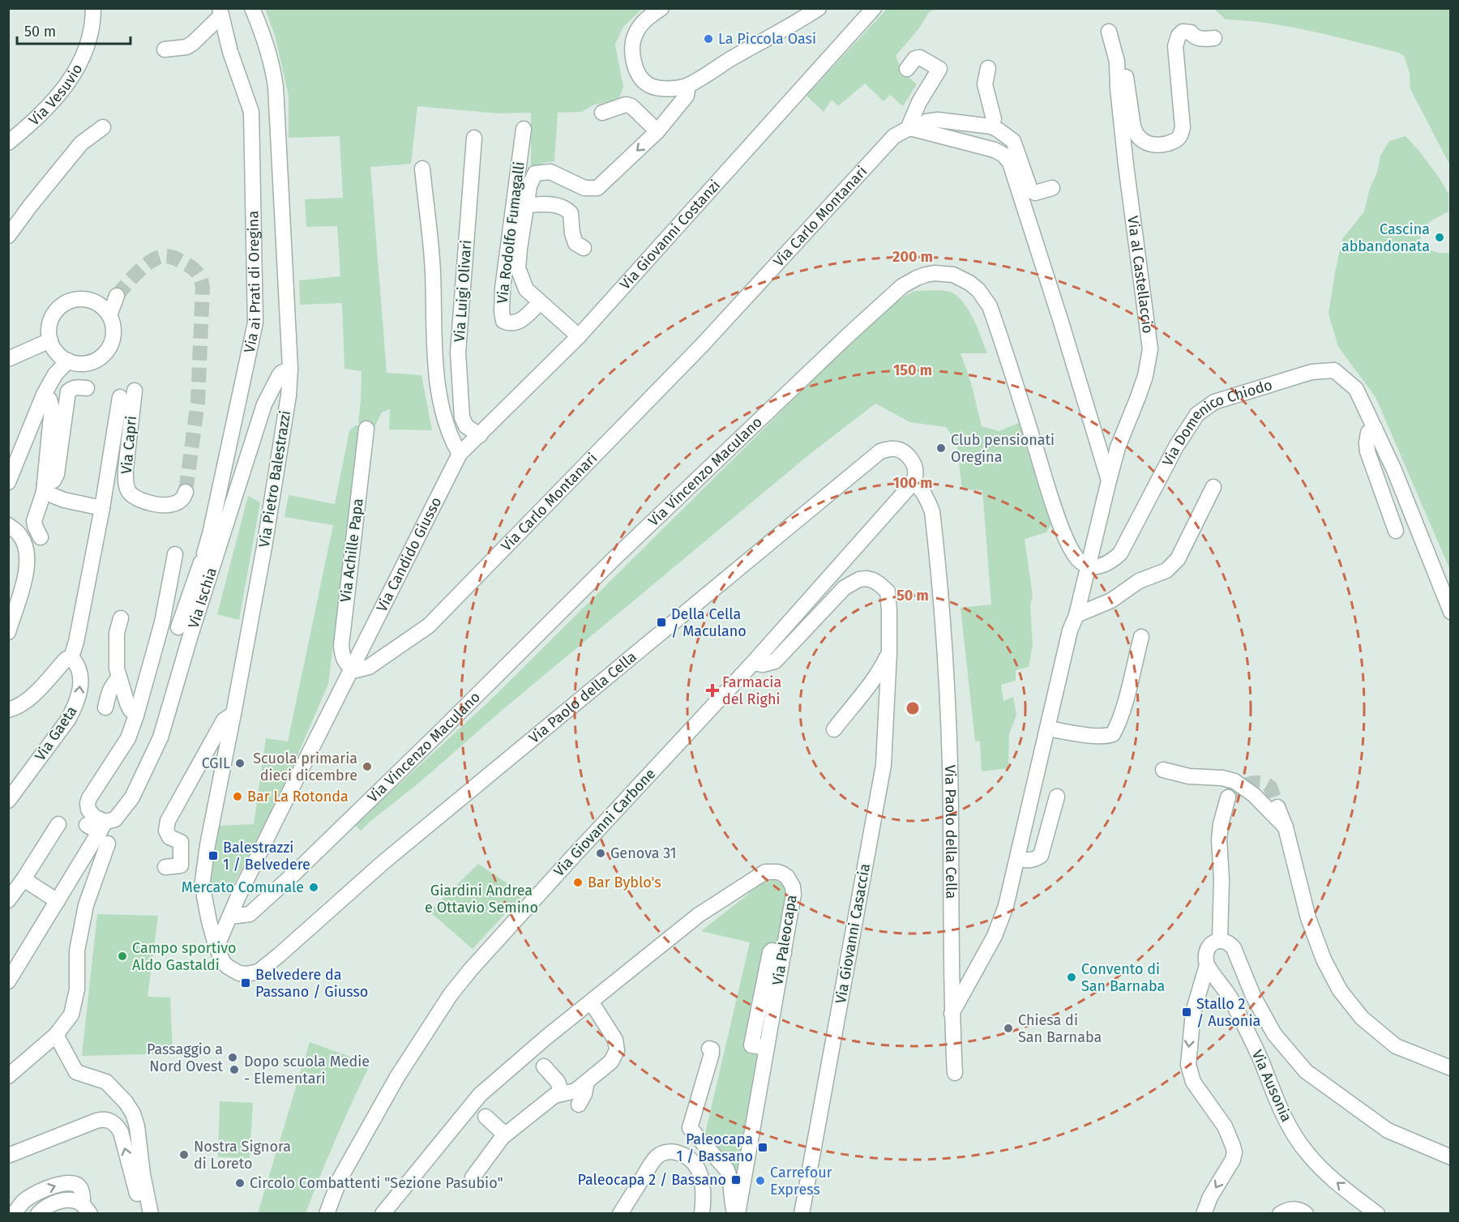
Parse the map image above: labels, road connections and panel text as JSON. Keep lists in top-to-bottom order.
{
  "streets": {
    "street": [
      "Via Vesuvio",
      "Via Carlo Montanari",
      "Via Rodolfo Fumagalli",
      "Via Giovanni Costanzi",
      "Via al Castellaccio",
      "Via ai Prati di Oregina",
      "Via Luigi Olivari",
      "Via Domenico Chiodo",
      "Via Capri",
      "Via Vincenzo Maculano",
      "Via Pietro Balestrazzi",
      "Via Achille Papa",
      "Via Candido Giusso",
      "Via Ischia",
      "Via Paolo della Cella",
      "Via Gaeta",
      "Via Giovanni Carbone",
      "Via Giovanni Casaccia",
      "Via Paleocapa",
      "Via Ausonia"
    ]
  },
  "crossings": [
    ["Via Carlo Montanari", "Via Achille Papa"],
    ["Via Carlo Montanari", "Via Candido Giusso"],
    ["Via Rodolfo Fumagalli", "Via Giovanni Costanzi"],
    ["Via Giovanni Costanzi", "Via Luigi Olivari"],
    ["Via Giovanni Costanzi", "Via Candido Giusso"],
    ["Via Domenico Chiodo", "Via Vincenzo Maculano"],
    ["Via Capri", "Via Gaeta"],
    ["Via Vincenzo Maculano", "Via Candido Giusso"],
    ["Via Pietro Balestrazzi", "Via Candido Giusso"],
    ["Via Pietro Balestrazzi", "Via Ischia"],
    ["Via Pietro Balestrazzi", "Via Paolo della Cella"],
    ["Via Achille Papa", "Via Candido Giusso"],
    ["Via Paolo della Cella", "Via Giovanni Carbone"],
    ["Via Giovanni Carbone", "Via Giovanni Casaccia"]
  ],
  "parks": ["Giardini Andrea e Ottavio Semino"],
  "places": {
    "other": [
      "La Piccola Oasi",
      "Cascina abbandonata",
      "Club pensionati Oregina",
      "CGIL",
      "Scuola primaria dieci dicembre",
      "Bar La Rotonda",
      "Genova 31",
      "Bar Byblo's",
      "Mercato Comunale",
      "Campo sportivo Aldo Gastaldi",
      "Convento di San Barnaba",
      "Chiesa di San Barnaba",
      "Passaggio a Nord Ovest",
      "Dopo scuola Medie - Elementari",
      "Nostra Signora di Loreto",
      "Carrefour Express",
      "Circolo Combattenti \"Sezione Pasubio\""
    ],
    "transit": [
      "Della Cella / Maculano",
      "Balestrazzi 1 / Belvedere",
      "Belvedere da Passano / Giusso",
      "Stallo 2 / Ausonia",
      "Paleocapa 1 / Bassano",
      "Paleocapa 2 / Bassano"
    ],
    "health": ["Farmacia del Righi"]
  },
  "scale_bar": "50 m",
  "rings": [
    "200 m",
    "150 m",
    "100 m",
    "50 m"
  ]
}
